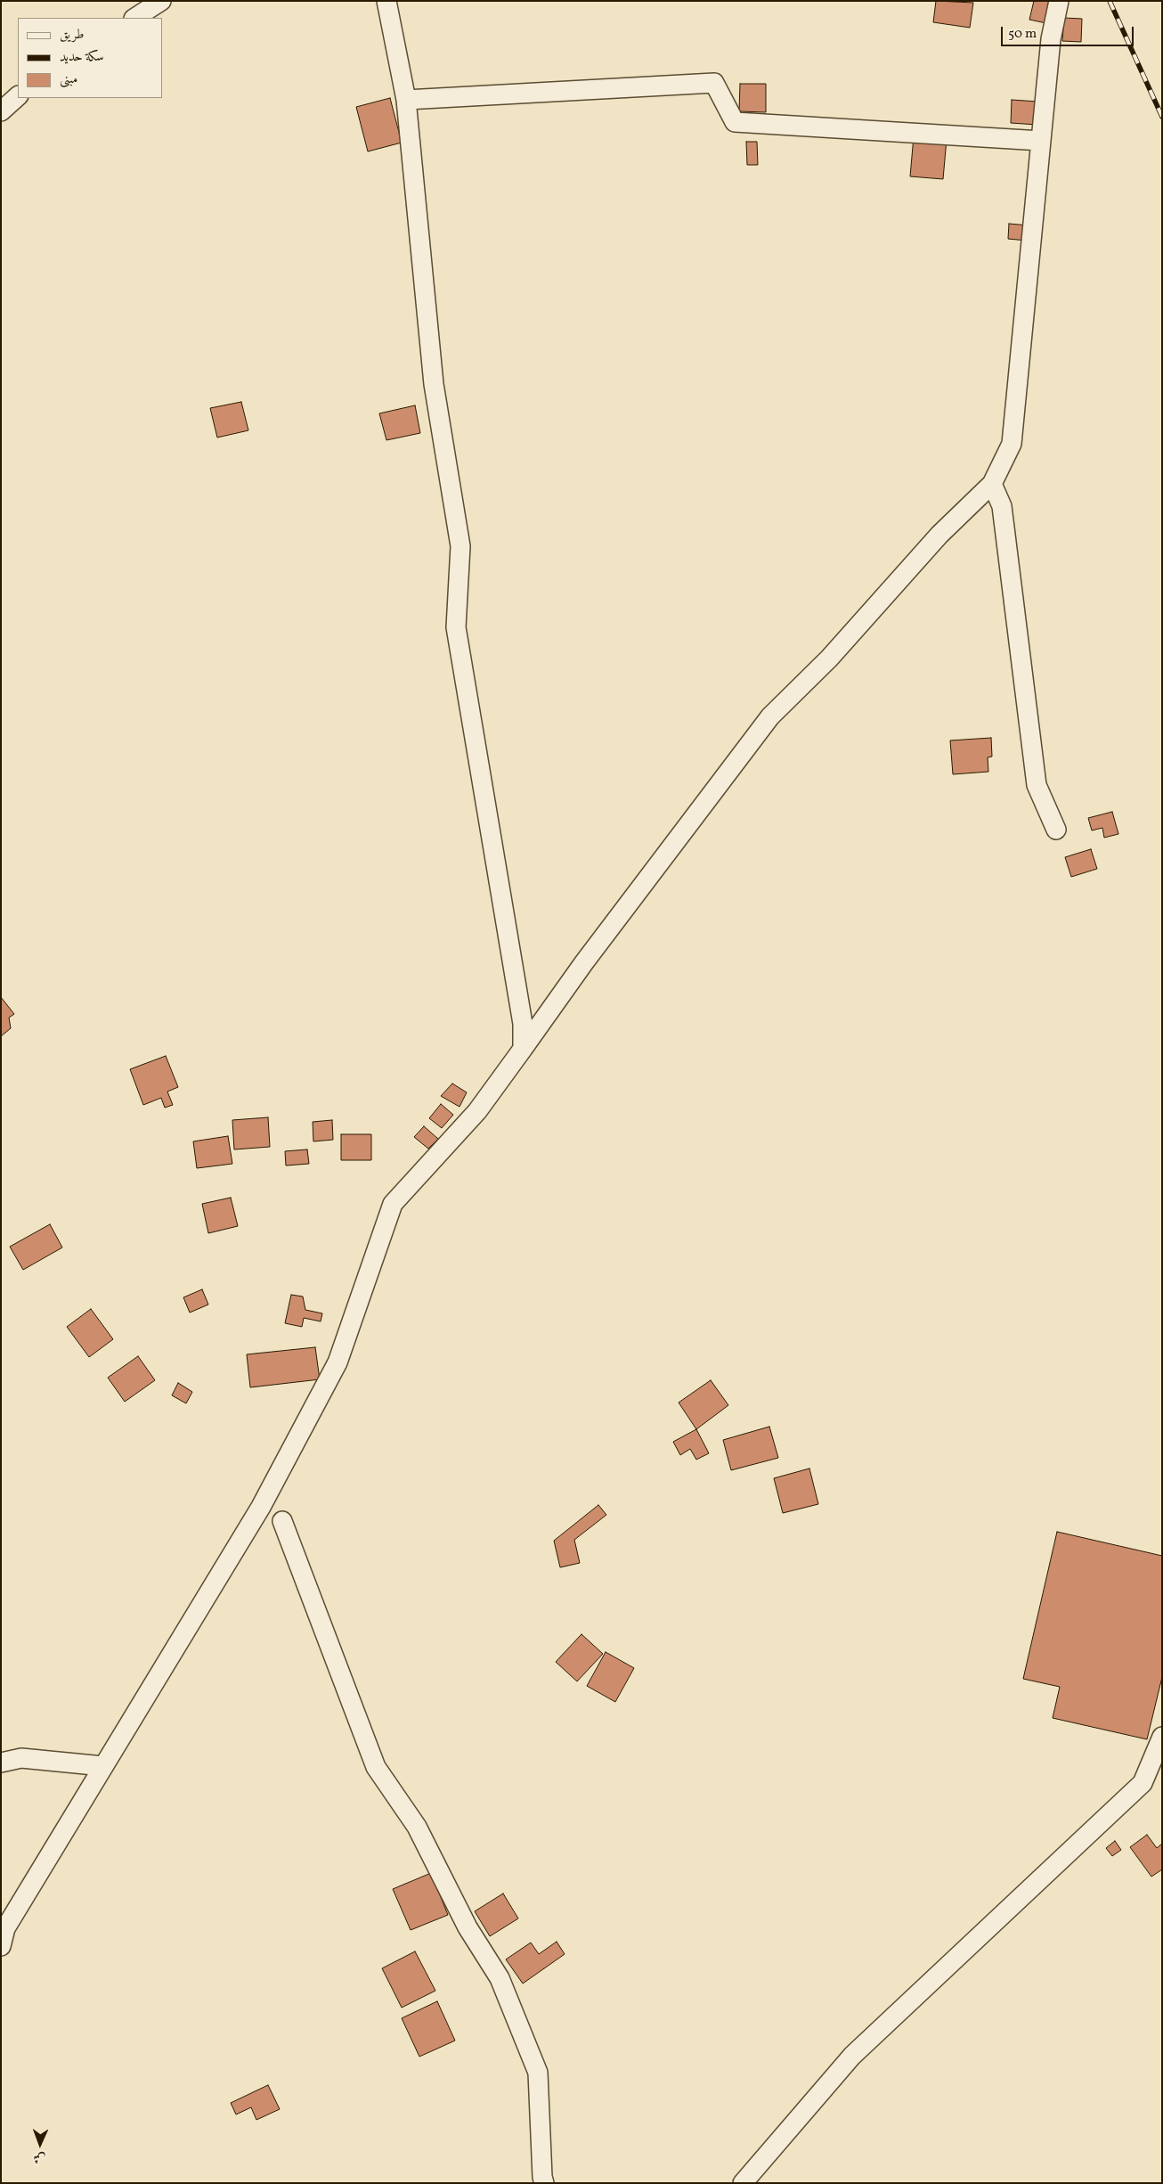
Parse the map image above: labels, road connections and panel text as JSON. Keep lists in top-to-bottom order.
{
  "legend": ["طريق", "سكة حديد", "مبنى"],
  "scale_bar": "50 m",
  "north": "bottom"
}
